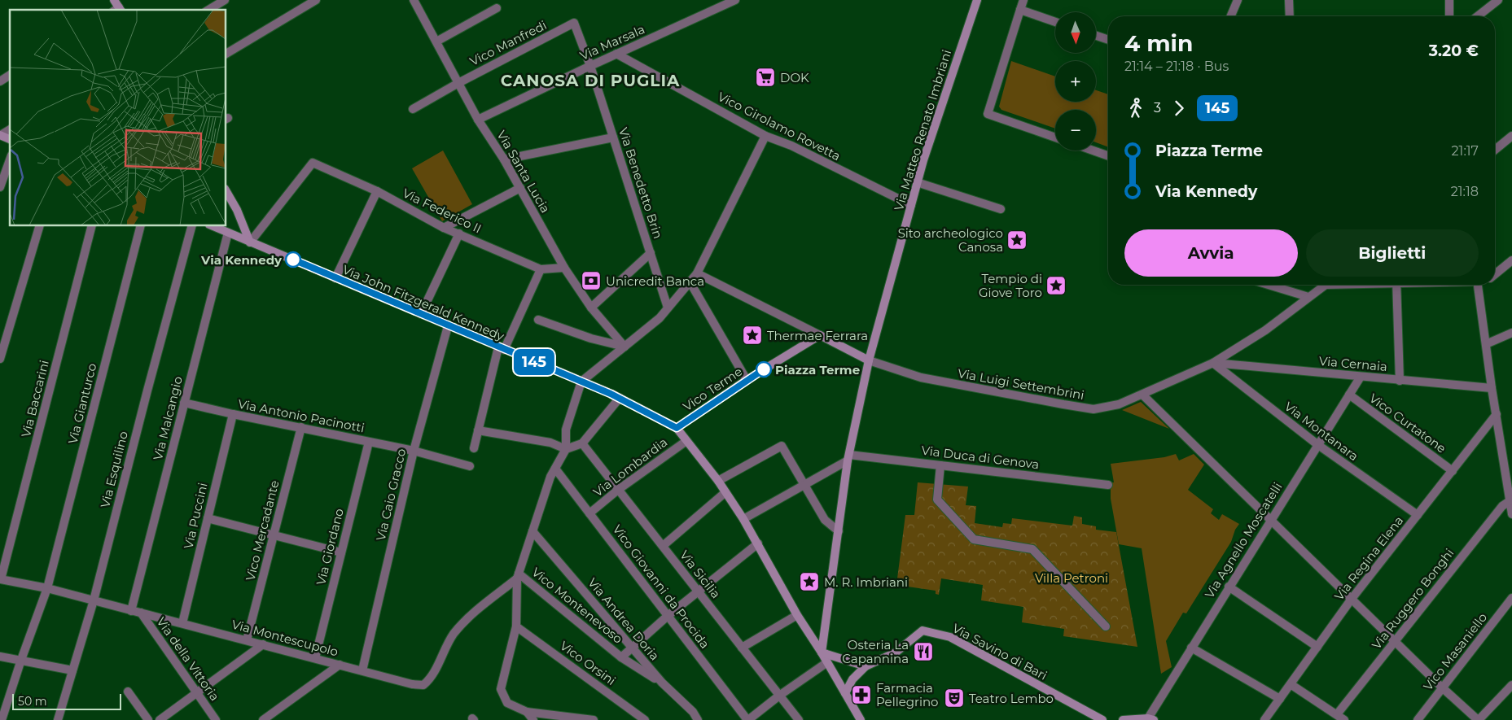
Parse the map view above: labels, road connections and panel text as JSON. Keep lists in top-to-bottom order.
{
  "streets": {
    "street": [
      "Via Marsala",
      "Vico Manfredi",
      "Vico Girolamo Rovetta",
      "Via Matteo Renato Imbriani",
      "Via Santa Lucia",
      "Via Benedetto Brin",
      "Via Federico II",
      "Via John Fitzgerald Kennedy",
      "Via Cernaia",
      "Via Luigi Settembrini",
      "Vico Terme",
      "Via Baccarini",
      "Via Gianturco",
      "Via Antonio Pacinotti",
      "Via Malcangio",
      "Vico Curtatone",
      "Via Montanara",
      "Via Duca di Genova",
      "Via Lombardia",
      "Via Esquilino",
      "Via Caio Gracco",
      "Via Puccini",
      "Vico Mercadante",
      "Via Agnello Moscatelli",
      "Via Giordano",
      "Via Regina Elena",
      "Via Sicilia",
      "Vico Giovanni da Procida",
      "Via Ruggero Bonghi",
      "Vico Montenevoso",
      "Via Andrea Doria",
      "Via Montescupolo",
      "Via Savino di Bari",
      "Vico Masaniello",
      "Via della Vittoria",
      "Vico Orsini"
    ]
  },
  "crossings": [
    ["Via Marsala", "Vico Manfredi"],
    ["Via Marsala", "Vico Girolamo Rovetta"],
    ["Via Marsala", "Via Santa Lucia"],
    ["Via Marsala", "Via Benedetto Brin"],
    ["Vico Manfredi", "Via Santa Lucia"],
    ["Vico Manfredi", "Via Benedetto Brin"],
    ["Vico Girolamo Rovetta", "Via Matteo Renato Imbriani"],
    ["Via Matteo Renato Imbriani", "Via John Fitzgerald Kennedy"],
    ["Via Matteo Renato Imbriani", "Via Luigi Settembrini"],
    ["Via Matteo Renato Imbriani", "Via Duca di Genova"],
    ["Via Santa Lucia", "Via Federico II"],
    ["Via Federico II", "Via John Fitzgerald Kennedy"],
    ["Via John Fitzgerald Kennedy", "Vico Terme"],
    ["Via John Fitzgerald Kennedy", "Via Malcangio"],
    ["Via John Fitzgerald Kennedy", "Via Lombardia"],
    ["Via John Fitzgerald Kennedy", "Via Caio Gracco"],
    ["Via John Fitzgerald Kennedy", "Via Savino di Bari"],
    ["Via Cernaia", "Via Luigi Settembrini"],
    ["Via Cernaia", "Via Montanara"],
    ["Via Cernaia", "Via Agnello Moscatelli"],
    ["Via Luigi Settembrini", "Via Montanara"],
    ["Via Baccarini", "Via Montescupolo"],
    ["Via Gianturco", "Via Montescupolo"],
    ["Via Antonio Pacinotti", "Via Malcangio"],
    ["Via Antonio Pacinotti", "Via Caio Gracco"],
    ["Via Antonio Pacinotti", "Via Puccini"],
    ["Via Antonio Pacinotti", "Vico Mercadante"],
    ["Via Antonio Pacinotti", "Via Giordano"],
    ["Via Malcangio", "Via Montescupolo"],
    ["Vico Curtatone", "Via Agnello Moscatelli"],
    ["Vico Curtatone", "Via Regina Elena"],
    ["Via Montanara", "Via Agnello Moscatelli"],
    ["Via Montanara", "Via Regina Elena"],
    ["Via Lombardia", "Via Sicilia"],
    ["Via Lombardia", "Vico Giovanni da Procida"],
    ["Via Esquilino", "Via Montescupolo"],
    ["Via Caio Gracco", "Via Montescupolo"],
    ["Via Puccini", "Via Montescupolo"],
    ["Vico Mercadante", "Via Montescupolo"],
    ["Via Giordano", "Via Montescupolo"],
    ["Vico Montenevoso", "Via Andrea Doria"],
    ["Vico Montenevoso", "Via Montescupolo"],
    ["Via Montescupolo", "Via della Vittoria"]
  ],
  "districts": ["CANOSA DI PUGLIA"],
  "parks": ["Villa Petroni"],
  "places": {
    "supermarket": ["DOK"],
    "place": [
      "Sito archeologico Canosa",
      "Tempio di Giove Toro",
      "Thermae Ferrara",
      "M. R. Imbriani"
    ],
    "other": ["Via Kennedy", "Piazza Terme"],
    "bank": ["Unicredit Banca"],
    "restaurant": ["Osteria La Capannina"],
    "pharmacy": ["Farmacia Pellegrino"],
    "theatre": ["Teatro Lembo"]
  },
  "lines": ["bus line 145"],
  "scale_bar": "50 m",
  "north": "bottom",
  "page": {
    "on_map": "145",
    "map_buttons": ["+", "−"],
    "heading": ["4 min", "21:14 – 21:18 · Bus", "3.20 €"],
    "legs": ["3", "145"],
    "list": [
      {
        "name": "Piazza Terme",
        "value": "21:17"
      },
      {
        "name": "Via Kennedy",
        "value": "21:18"
      }
    ],
    "buttons": ["Avvia", "Biglietti"],
    "scale": "50 m"
  }
}
